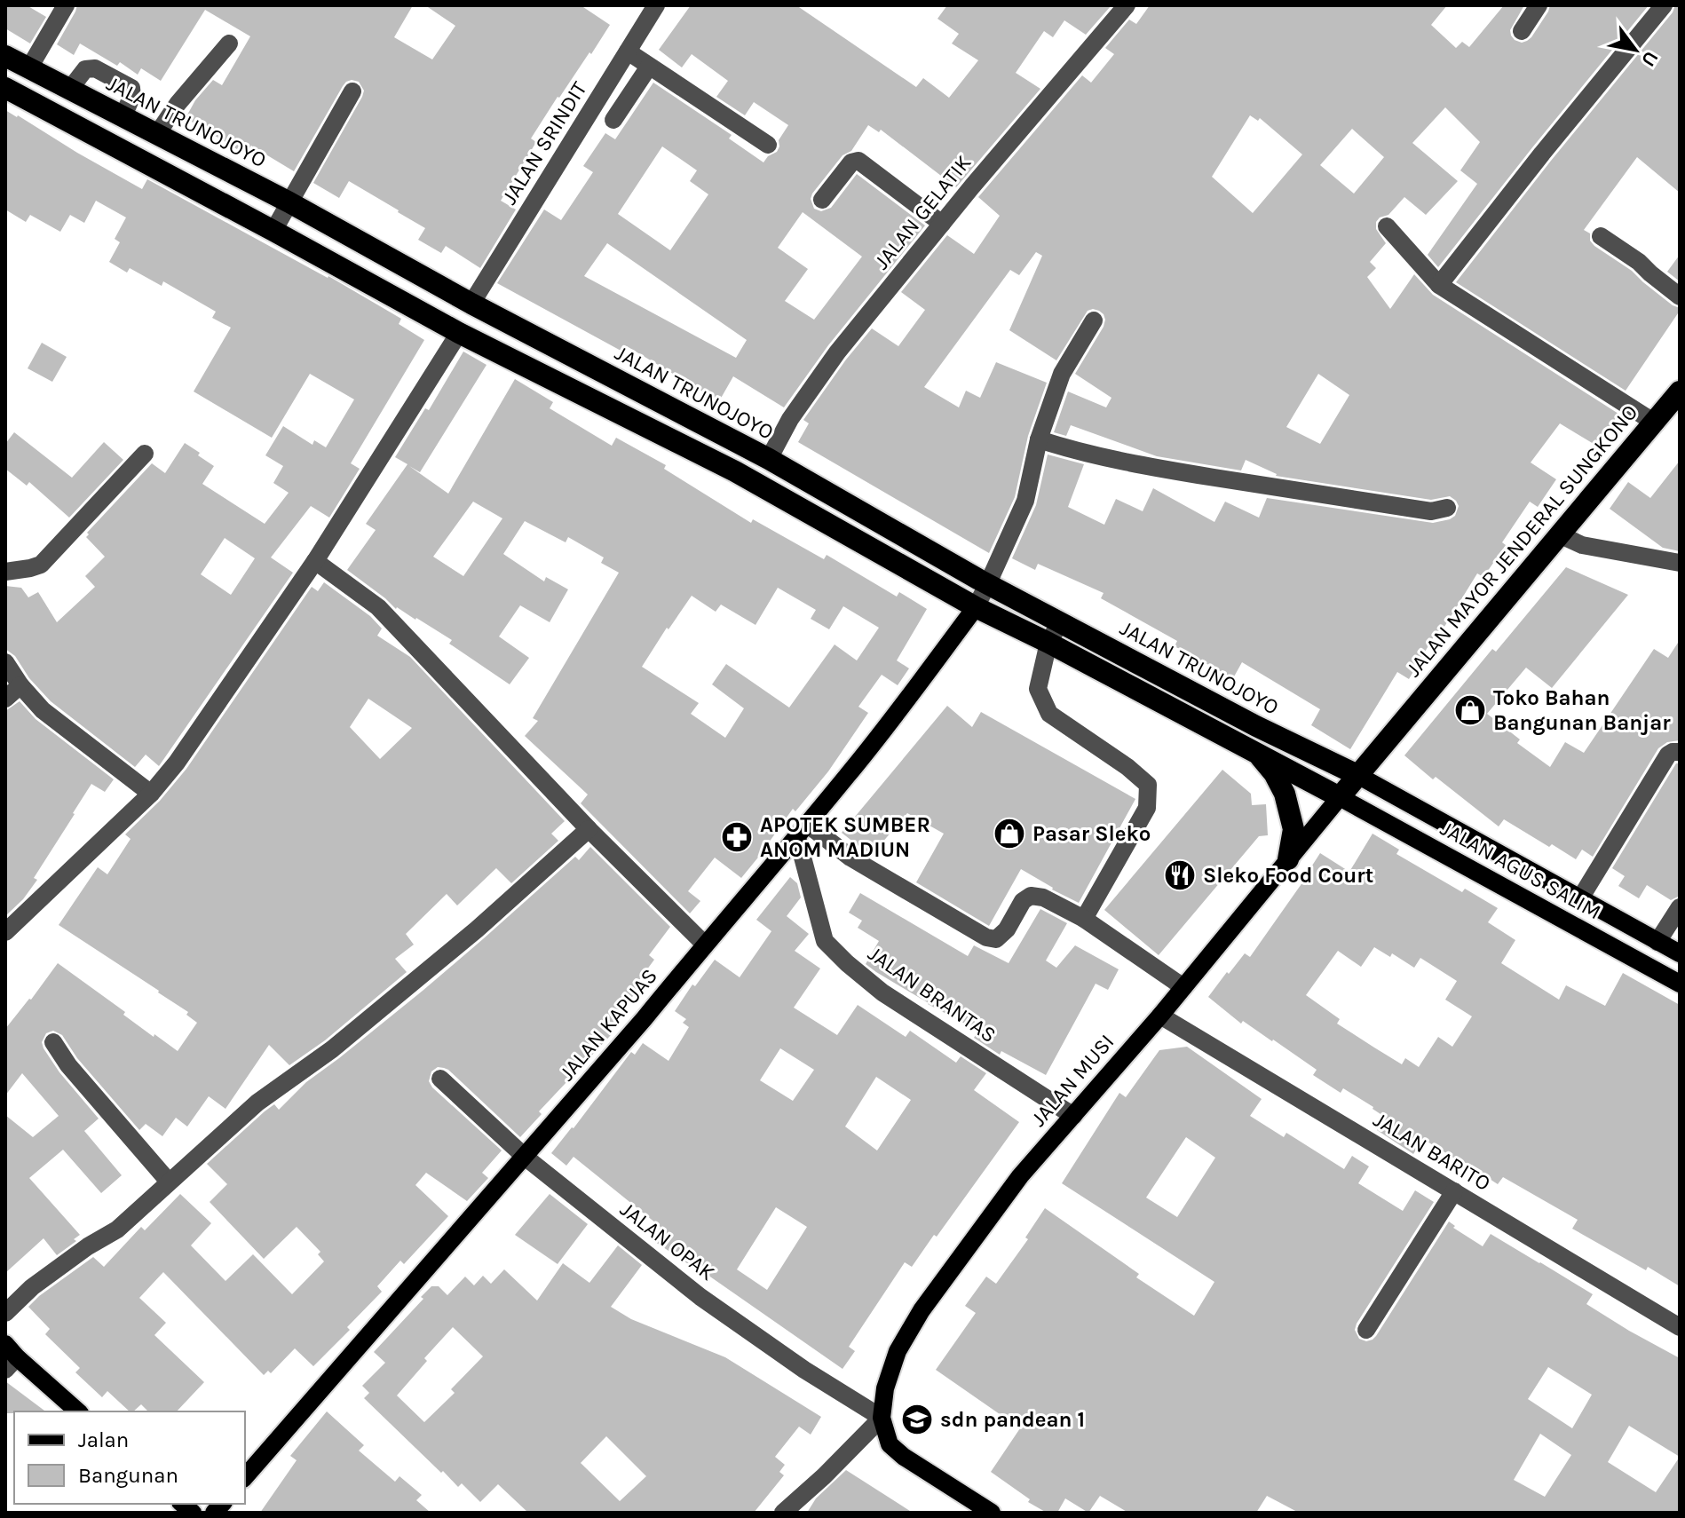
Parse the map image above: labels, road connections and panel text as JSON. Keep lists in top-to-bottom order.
{
  "streets": {
    "highway": ["JALAN TRUNOJOYO", "JALAN MAYOR JENDERAL SUNGKONO"],
    "main road": ["JALAN AGUS SALIM", "JALAN KAPUAS", "JALAN MUSI"],
    "street": [
      "JALAN SRINDIT",
      "JALAN GELATIK",
      "JALAN BRANTAS",
      "JALAN BARITO",
      "JALAN OPAK"
    ]
  },
  "crossings": [
    ["JALAN TRUNOJOYO", "JALAN SRINDIT"],
    ["JALAN TRUNOJOYO", "JALAN GELATIK"],
    ["JALAN TRUNOJOYO", "JALAN MAYOR JENDERAL SUNGKONO"],
    ["JALAN TRUNOJOYO", "JALAN KAPUAS"],
    ["JALAN MAYOR JENDERAL SUNGKONO", "JALAN AGUS SALIM"],
    ["JALAN MAYOR JENDERAL SUNGKONO", "JALAN MUSI"],
    ["JALAN AGUS SALIM", "JALAN MUSI"],
    ["JALAN BRANTAS", "JALAN KAPUAS"],
    ["JALAN BRANTAS", "JALAN MUSI"],
    ["JALAN KAPUAS", "JALAN OPAK"],
    ["JALAN MUSI", "JALAN BARITO"],
    ["JALAN MUSI", "JALAN OPAK"]
  ],
  "places": {
    "shop": ["Toko Bahan Bangunan Banjar", "Pasar Sleko"],
    "pharmacy": ["APOTEK SUMBER ANOM MADIUN"],
    "restaurant": ["Sleko Food Court"],
    "school or university": ["sdn pandean 1"]
  },
  "legend": ["Jalan", "Bangunan"],
  "north": "bottom right"
}
